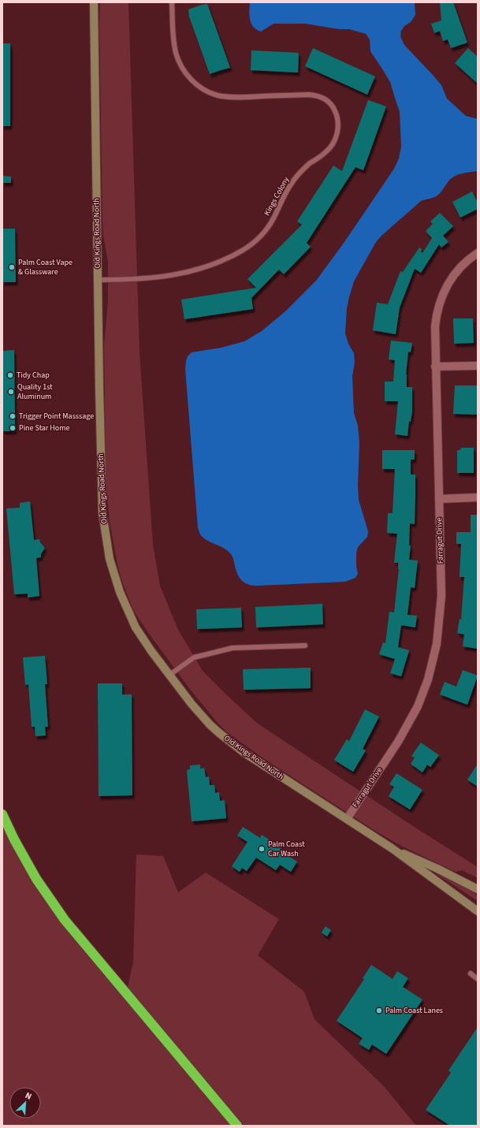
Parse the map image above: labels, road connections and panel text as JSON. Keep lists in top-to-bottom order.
{
  "streets": {
    "street": ["Old Kings Road North", "Farragut Drive"],
    "lane": ["Kings Colony"]
  },
  "crossings": [
    ["Kings Colony", "Old Kings Road North"],
    ["Old Kings Road North", "Farragut Drive"]
  ],
  "places": [
    "Palm Coast Vape & Glassware",
    "Tidy Chap",
    "Quality 1st Aluminum",
    "Trigger Point Masssage",
    "Pine Star Home",
    "Palm Coast Car Wash",
    "Palm Coast Lanes"
  ],
  "north": "top right"
}
